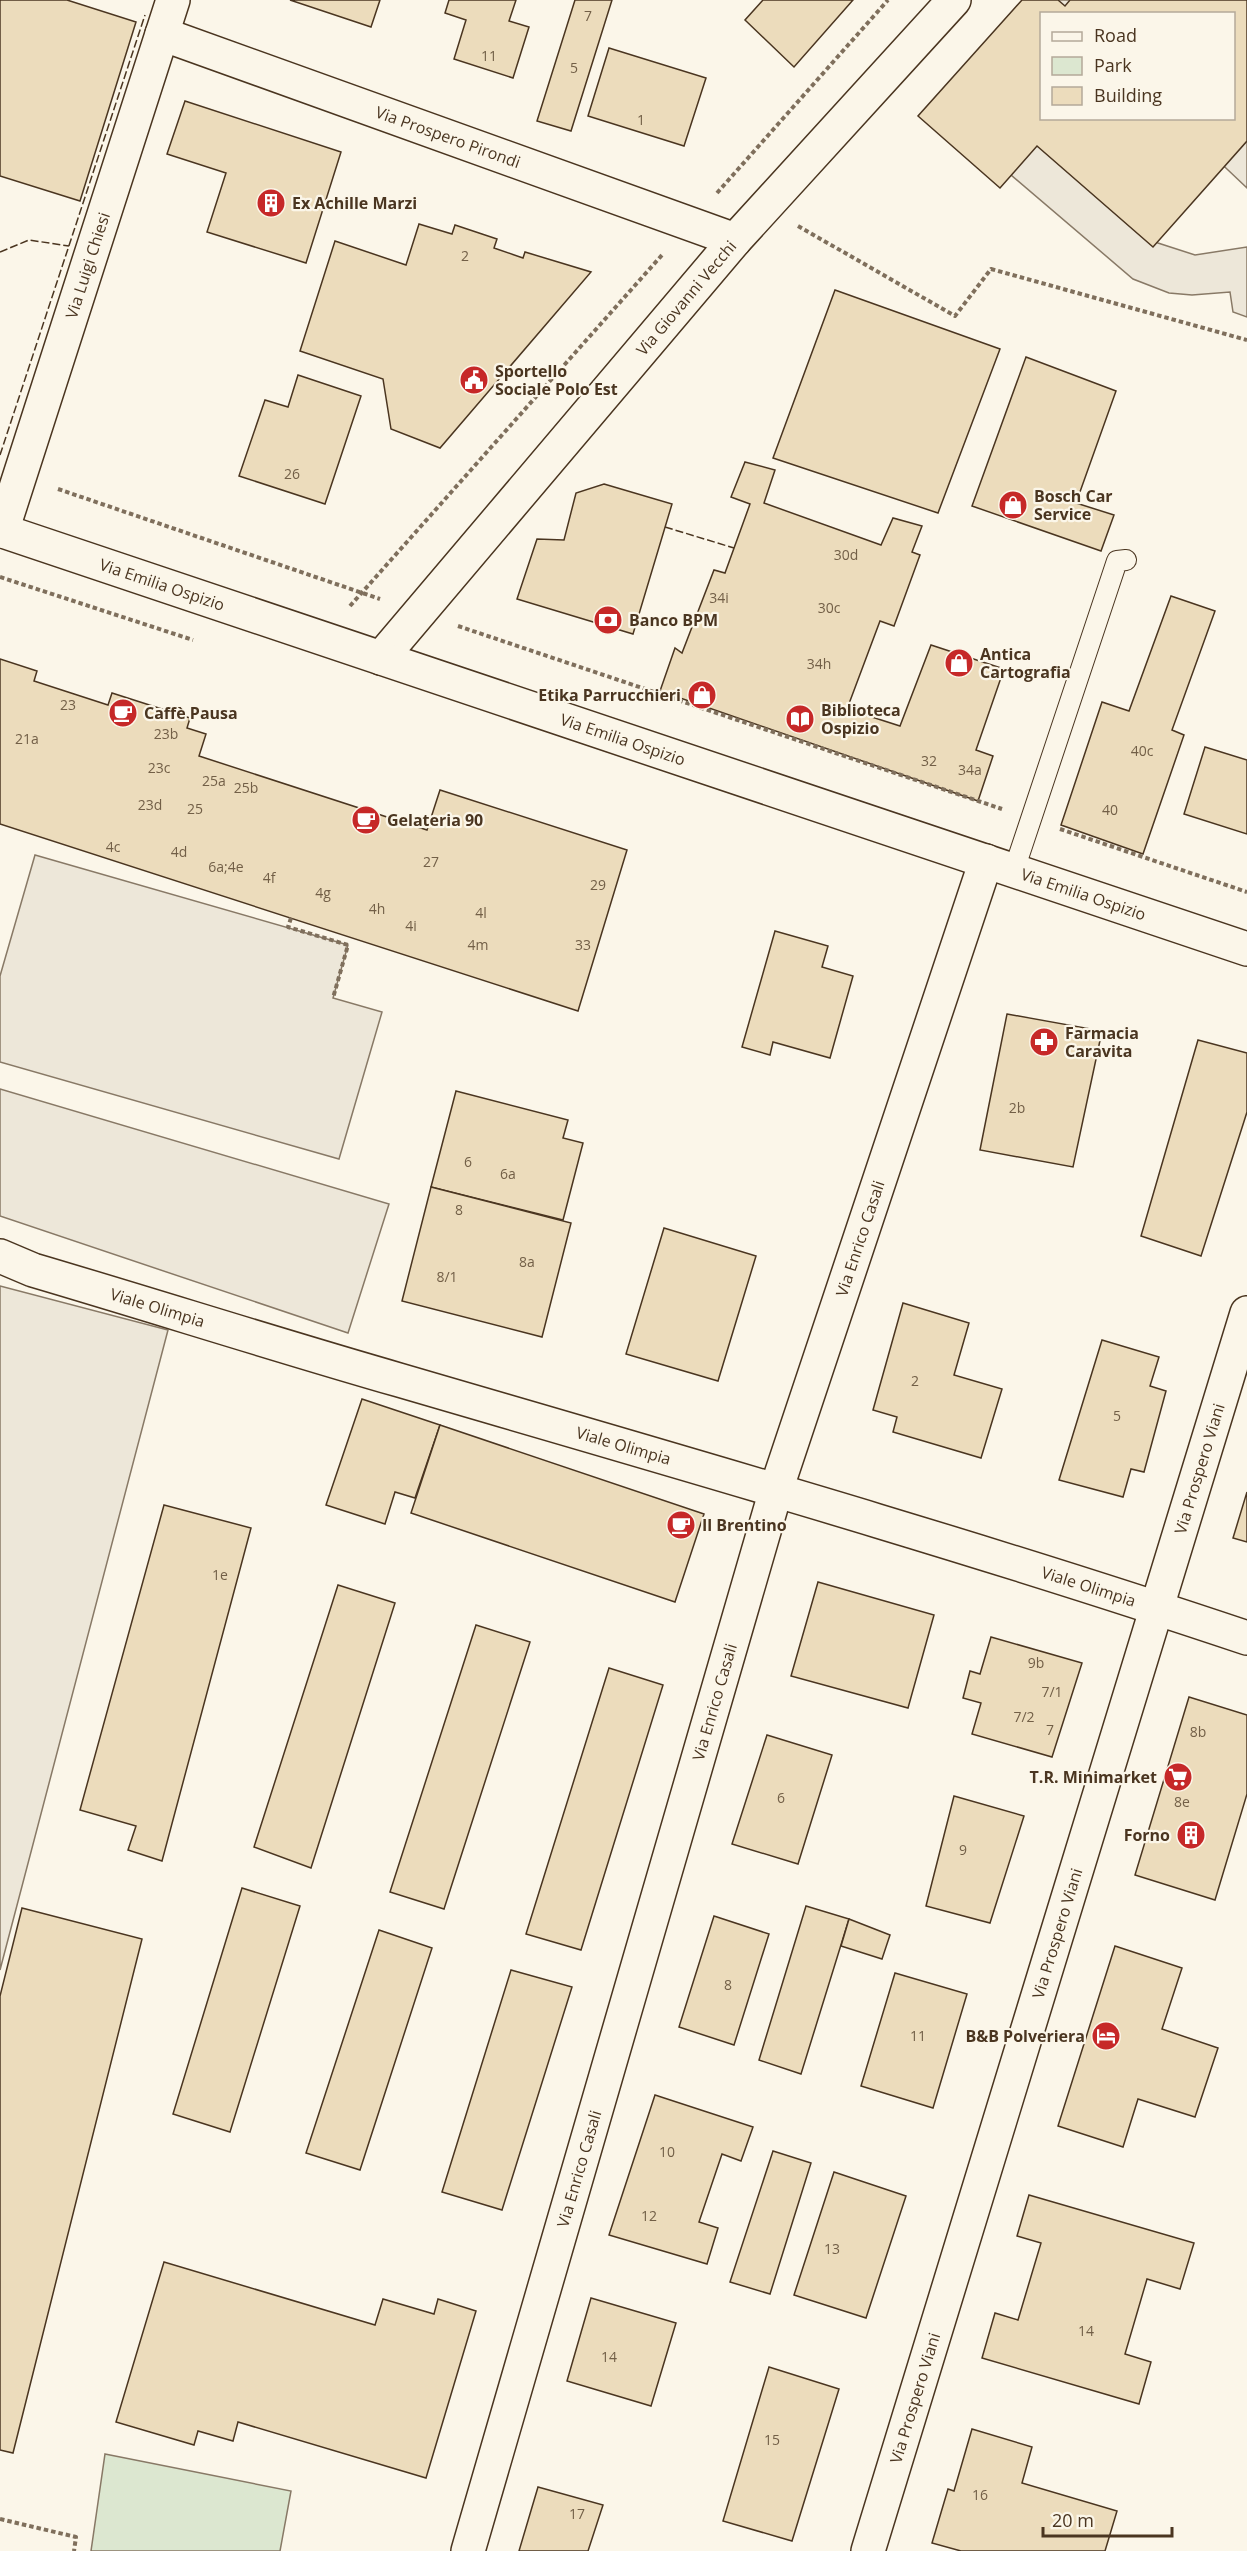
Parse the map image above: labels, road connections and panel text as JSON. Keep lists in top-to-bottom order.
{
  "streets": {
    "street": [
      "Via Prospero Pirondi",
      "Via Luigi Chiesi",
      "Via Giovanni Vecchi",
      "Via Emilia Ospizio",
      "Via Enrico Casali",
      "Viale Olimpia",
      "Via Prospero Viani"
    ]
  },
  "crossings": [
    ["Via Prospero Pirondi", "Via Luigi Chiesi"],
    ["Via Prospero Pirondi", "Via Giovanni Vecchi"],
    ["Via Luigi Chiesi", "Via Emilia Ospizio"],
    ["Via Giovanni Vecchi", "Via Emilia Ospizio"],
    ["Via Emilia Ospizio", "Via Enrico Casali"],
    ["Via Enrico Casali", "Viale Olimpia"],
    ["Viale Olimpia", "Via Prospero Viani"]
  ],
  "places": {
    "building": ["Ex Achille Marzi", "Forno"],
    "public building": ["Sportello Sociale Polo Est"],
    "shop": ["Bosch Car Service", "Antica Cartografia", "Etika Parrucchieri"],
    "bank": ["Banco BPM"],
    "cafe": ["Caffè Pausa", "Gelateria 90", "Il Brentino"],
    "library": ["Biblioteca Ospizio"],
    "pharmacy": ["Farmacia Caravita"],
    "supermarket": ["T.R. Minimarket"],
    "hotel": ["B&B Polveriera"]
  },
  "house_numbers": [
    "7",
    "11",
    "5",
    "1",
    "2",
    "26",
    "30d",
    "34i",
    "30c",
    "34h",
    "23",
    "23b",
    "21a",
    "40c",
    "32",
    "23c",
    "34a",
    "25a",
    "25b",
    "23d",
    "25",
    "40",
    "4c",
    "4d",
    "27",
    "6a;4e",
    "4f",
    "29",
    "4g",
    "4h",
    "4l",
    "4i",
    "4m",
    "33",
    "2b",
    "6",
    "6a",
    "8",
    "8a",
    "8/1",
    "2",
    "5",
    "1e",
    "9b",
    "7/1",
    "7/2",
    "7",
    "8b",
    "6",
    "8e",
    "9",
    "8",
    "11",
    "10",
    "12",
    "13",
    "14",
    "14",
    "15",
    "16",
    "17"
  ],
  "legend": ["Road", "Park", "Building"],
  "scale_bar": "20 m"
}
